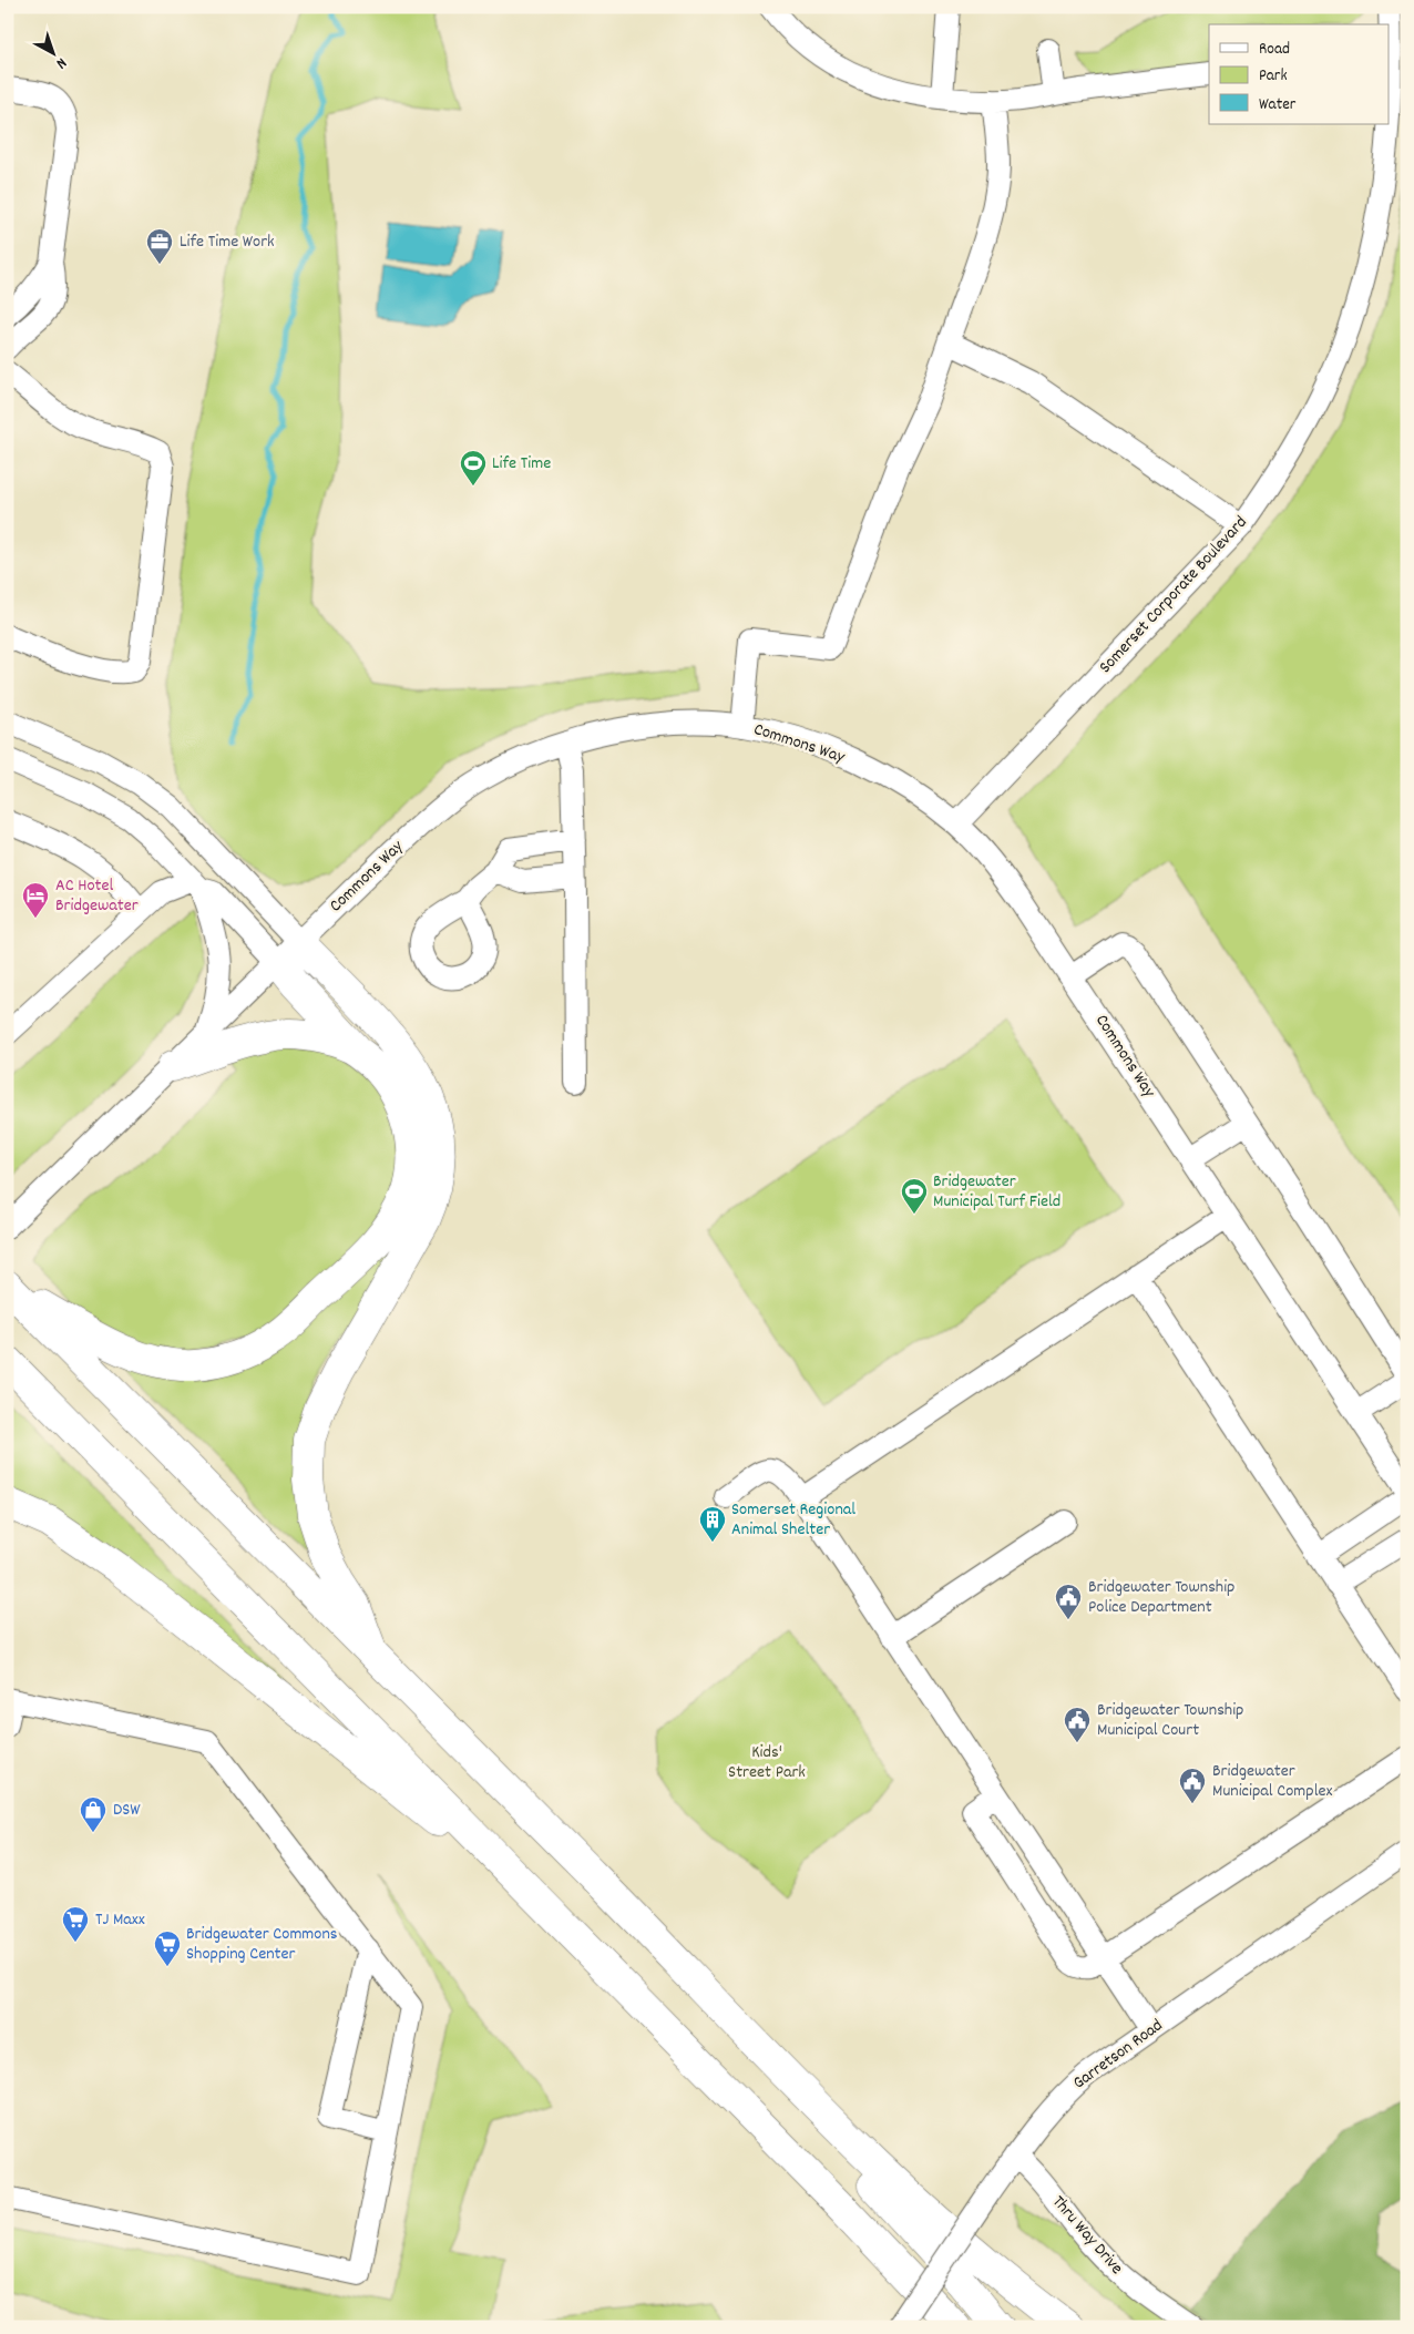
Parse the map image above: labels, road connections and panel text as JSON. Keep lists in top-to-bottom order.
{
  "streets": {
    "street": [
      "Somerset Corporate Boulevard",
      "Commons Way",
      "Garretson Road",
      "Thru Way Drive"
    ]
  },
  "crossings": [
    ["Somerset Corporate Boulevard", "Commons Way"],
    ["Garretson Road", "Thru Way Drive"]
  ],
  "parks": ["Kids' Street Park"],
  "places": {
    "office": ["Life Time Work"],
    "sports": ["Life Time", "Bridgewater Municipal Turf Field"],
    "hotel": ["AC Hotel Bridgewater"],
    "building": ["Somerset Regional Animal Shelter"],
    "public building": ["Bridgewater Township Police Department", "Bridgewater Township Municipal Court", "Bridgewater Municipal Complex"],
    "shop": ["DSW"],
    "supermarket": ["TJ Maxx", "Bridgewater Commons Shopping Center"]
  },
  "legend": ["Road", "Park", "Water"],
  "north": "bottom right"
}
